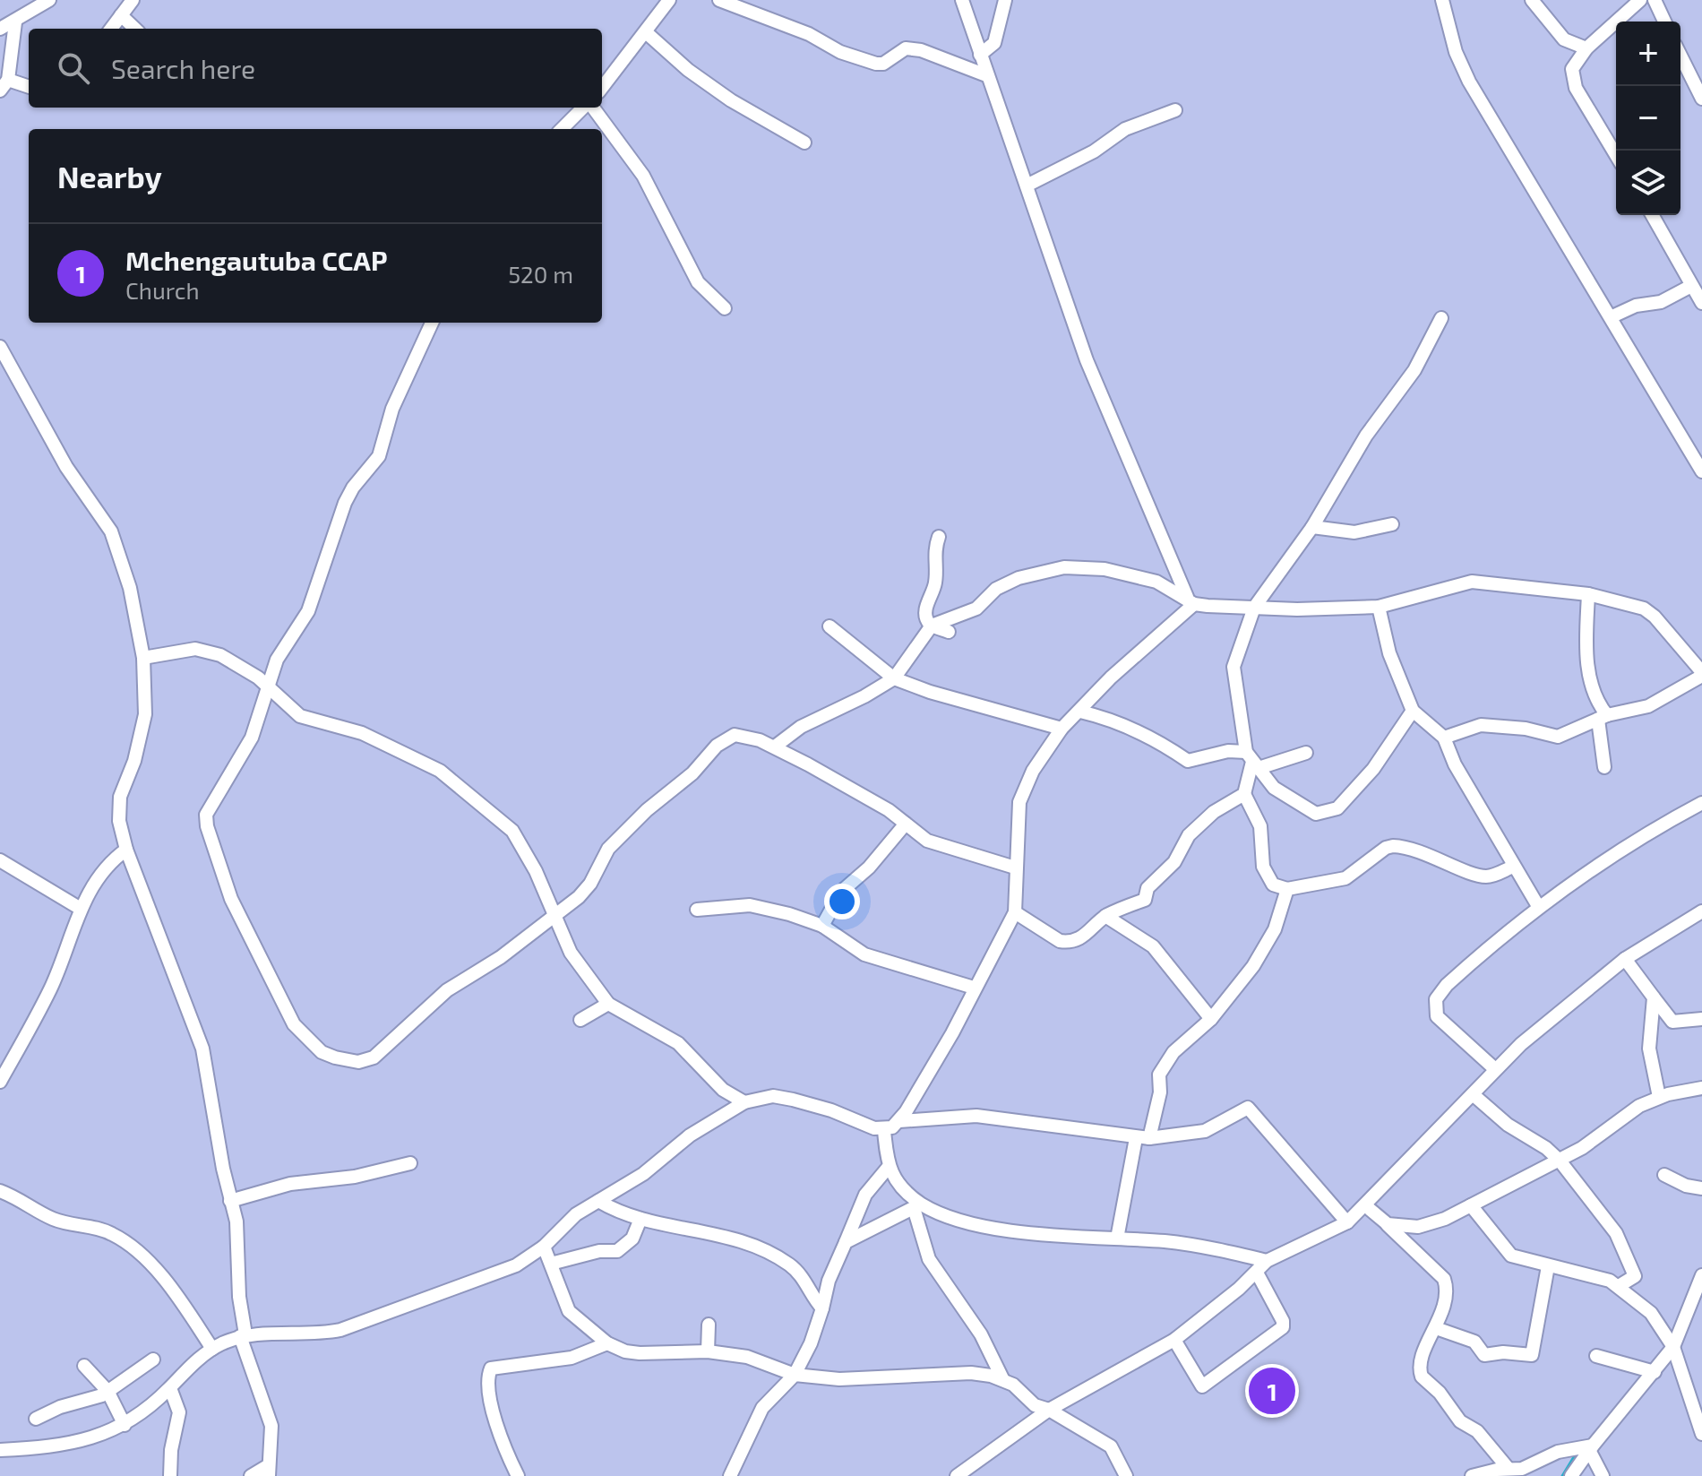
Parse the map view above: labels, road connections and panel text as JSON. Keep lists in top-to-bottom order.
{
  "page": {
    "map_buttons": ["+", "−"],
    "search": "Search here",
    "heading": "Nearby",
    "list": [
      {
        "mark": "1",
        "name": "Mchengautuba CCAP",
        "note": "Church",
        "value": "520 m"
      }
    ],
    "pins": "1"
  }
}
